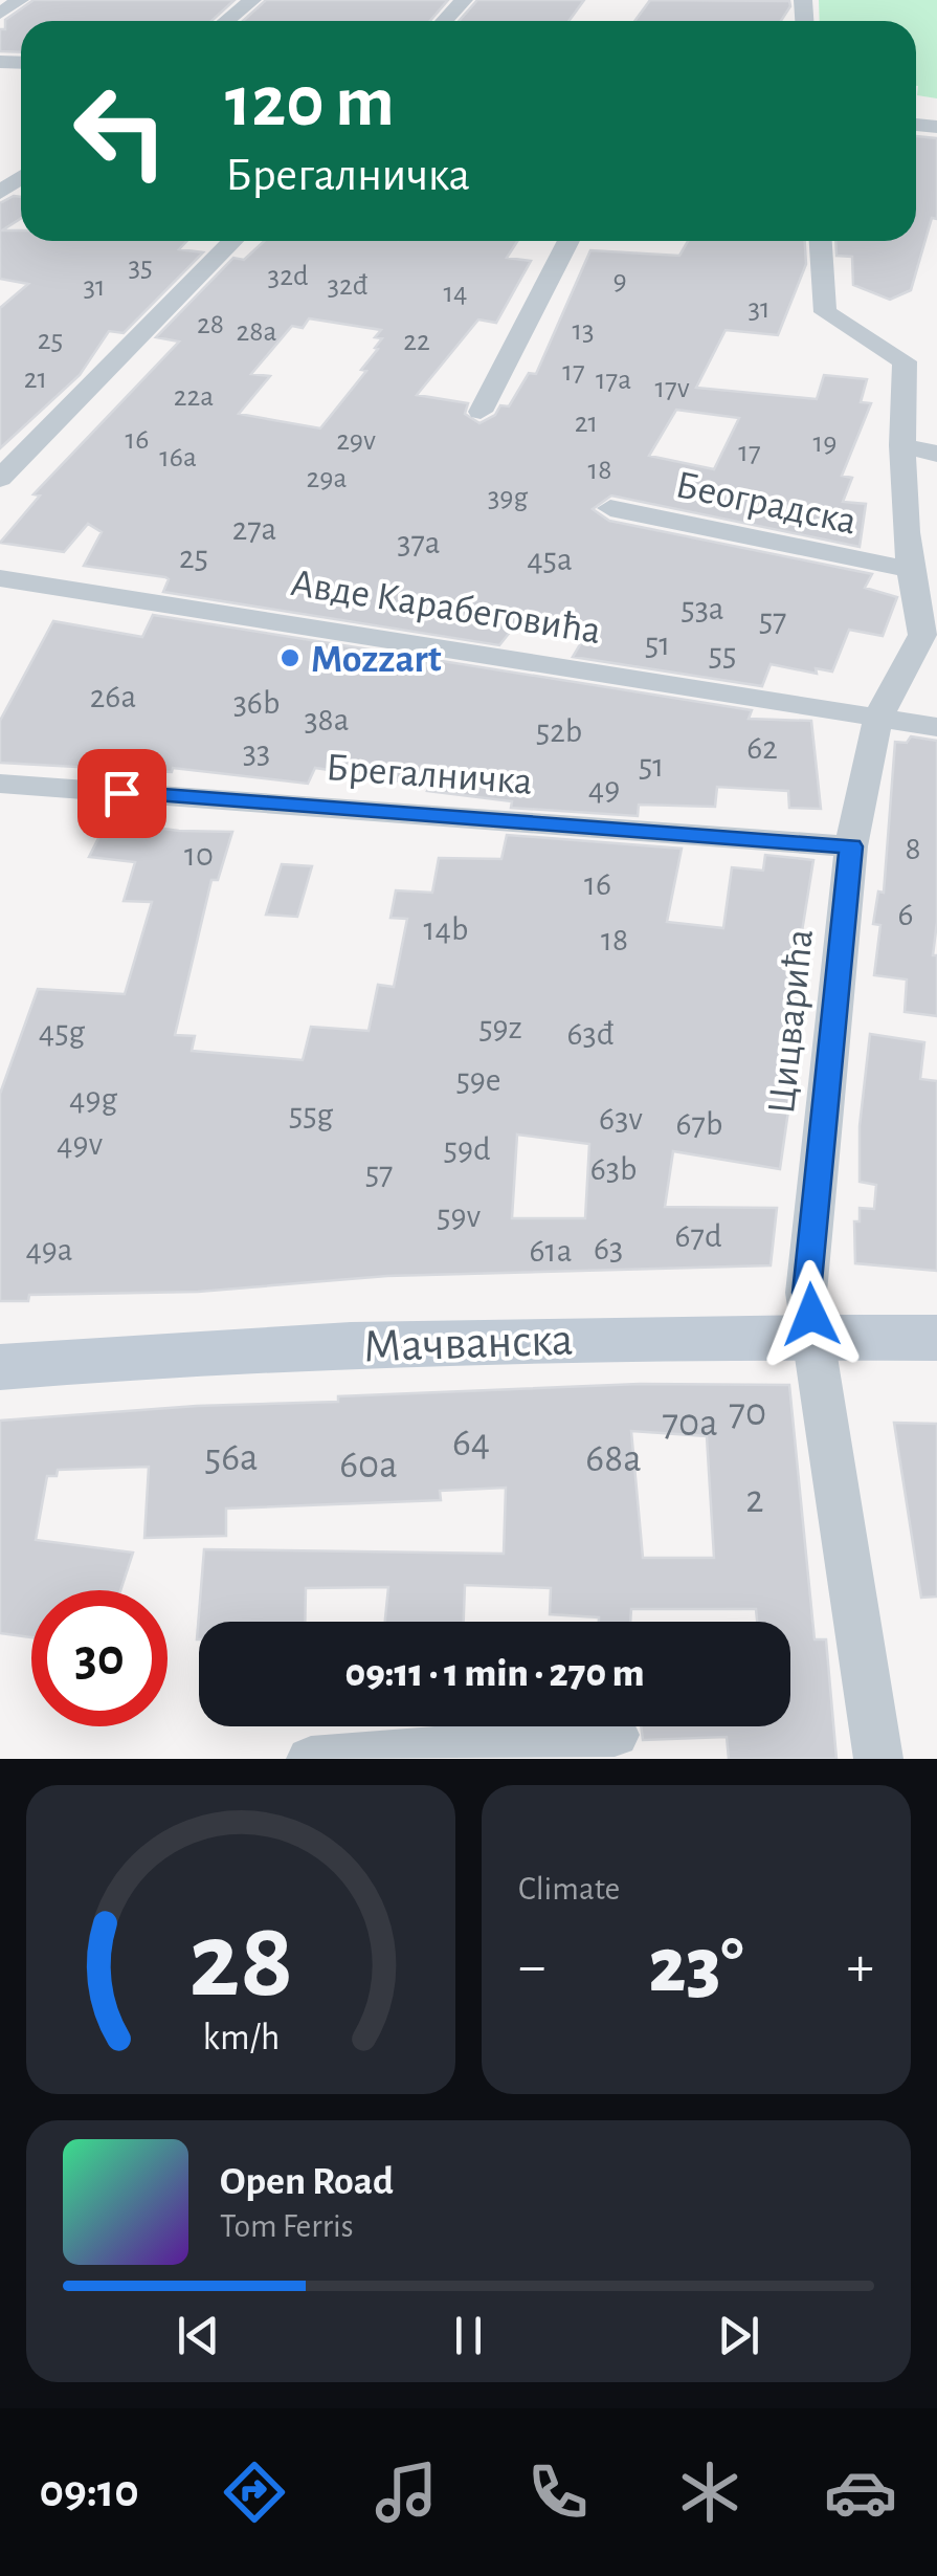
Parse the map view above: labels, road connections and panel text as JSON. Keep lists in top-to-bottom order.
{
  "streets": {
    "main road": ["Мачванска"],
    "street": [
      "Београдска",
      "Авде Карабеговића",
      "Брегалничка",
      "Цицварића"
    ]
  },
  "crossings": [
    ["Авде Карабеговића", "Цицварића"],
    ["Брегалничка", "Цицварића"],
    ["Цицварића", "Мачванска"]
  ],
  "places": ["Mozzart"],
  "house_numbers": [
    "35",
    "32d",
    "9",
    "32đ",
    "31",
    "14",
    "31",
    "28",
    "13",
    "28a",
    "25",
    "22",
    "17",
    "21",
    "17a",
    "17v",
    "22a",
    "21",
    "16",
    "29v",
    "19",
    "17",
    "16a",
    "18",
    "29a",
    "39g",
    "27a",
    "37a",
    "25",
    "45a",
    "53a",
    "57",
    "51",
    "55",
    "26a",
    "36b",
    "38a",
    "52b",
    "62",
    "33",
    "51",
    "49",
    "8",
    "10",
    "16",
    "6",
    "14b",
    "18",
    "59z",
    "45g",
    "63đ",
    "59e",
    "49g",
    "55g",
    "63v",
    "67b",
    "49v",
    "59d",
    "63b",
    "57",
    "59v",
    "67d",
    "63",
    "49a",
    "61a",
    "70",
    "70a",
    "64",
    "56a",
    "68a",
    "60a",
    "2"
  ],
  "page": {
    "turn": ["120 m", "Брегалничка"],
    "limit": "30",
    "trip": "09:11 · 1 min · 270 m",
    "tile": "Climate",
    "heat": ["−", "23°", "+"],
    "song": ["Open Road", "Tom Ferris"],
    "tabs": "09:10",
    "gauge": ["28", "km/h"]
  }
}
